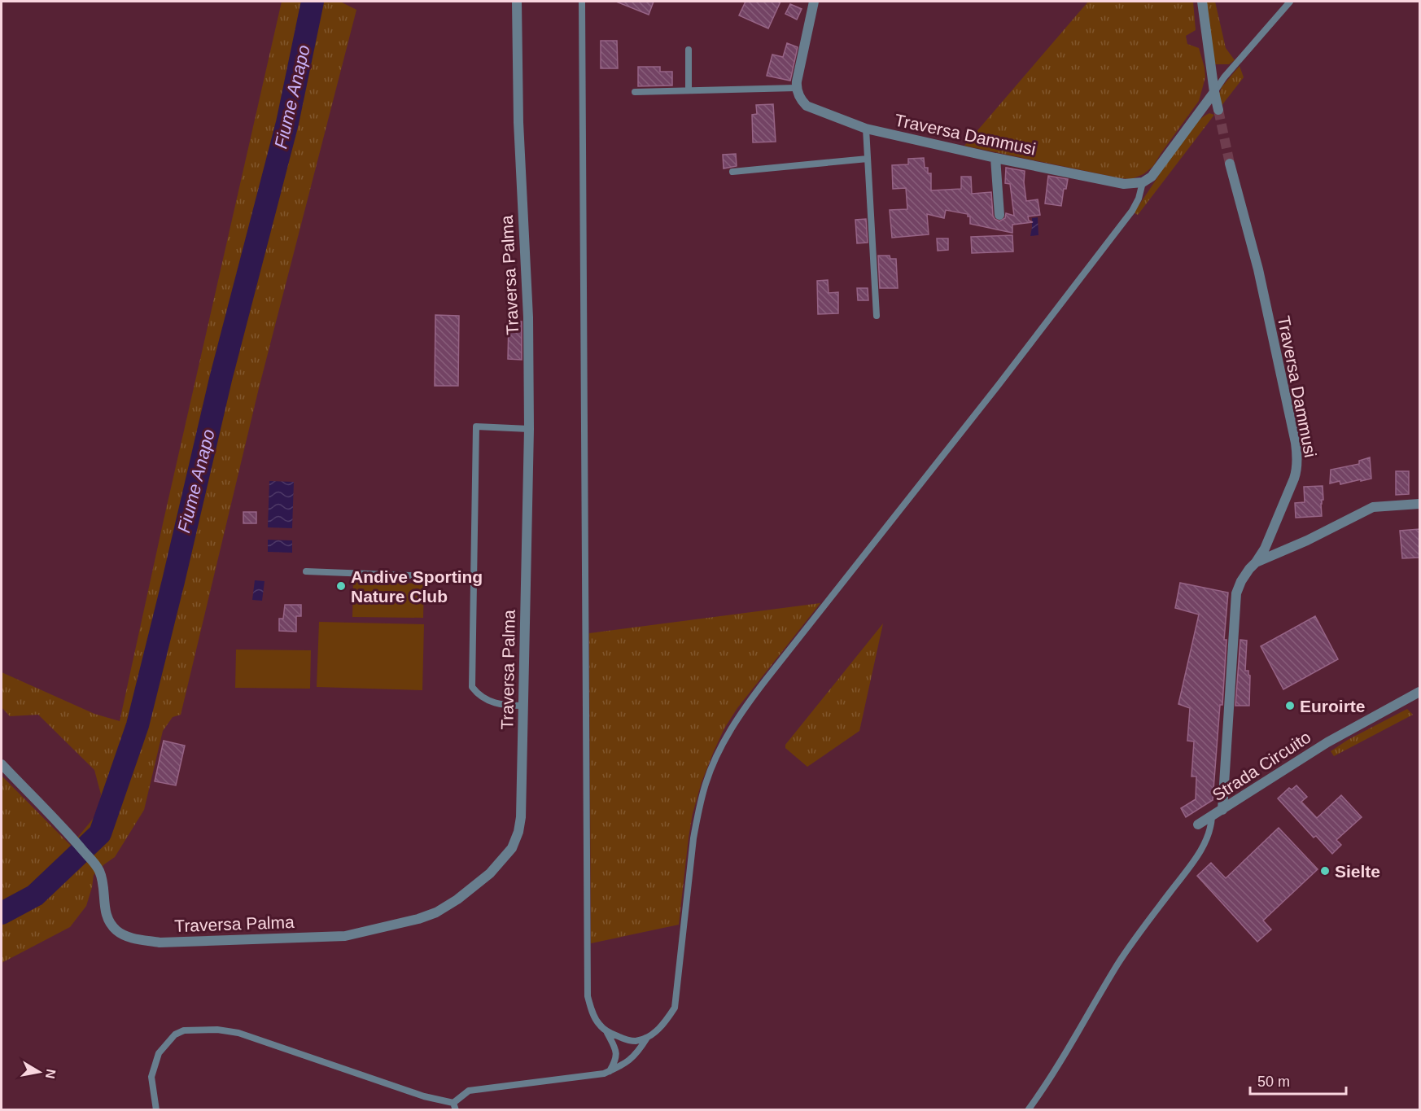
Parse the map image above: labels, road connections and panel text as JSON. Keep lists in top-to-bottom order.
{
  "streets": {
    "street": ["Traversa Dammusi", "Traversa Palma", "Strada Circuito"]
  },
  "crossings": [
    ["Traversa Dammusi", "Strada Circuito"]
  ],
  "water": ["Fiume Anapo"],
  "places": ["Andive Sporting Nature Club", "Euroirte", "Sielte"],
  "scale_bar": "50 m",
  "north": "right"
}
